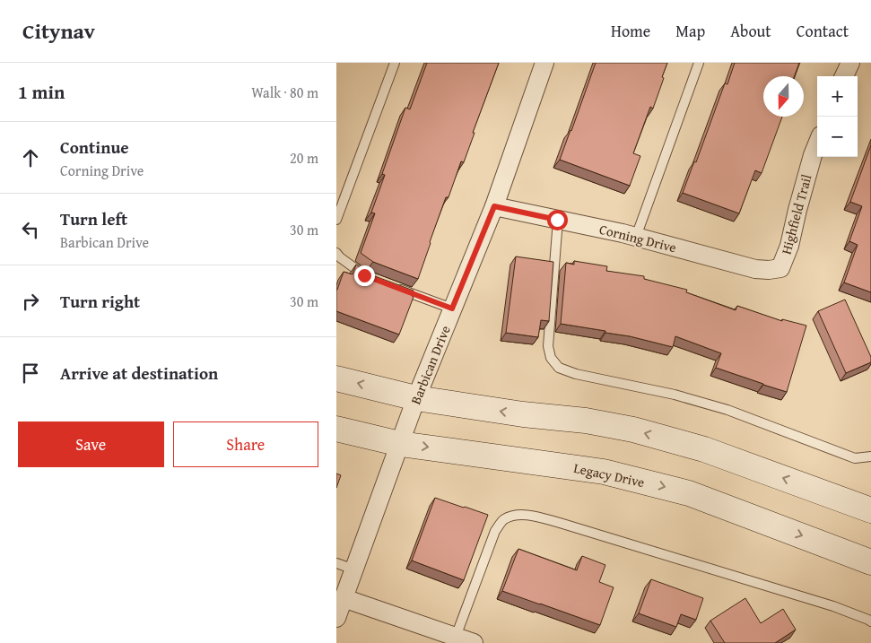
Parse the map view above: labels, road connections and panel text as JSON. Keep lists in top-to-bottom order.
{
  "streets": {
    "main road": ["Legacy Drive"],
    "street": ["Highfield Trail", "Corning Drive", "Barbican Drive"]
  },
  "crossings": [
    ["Highfield Trail", "Corning Drive"],
    ["Corning Drive", "Barbican Drive"],
    ["Barbican Drive", "Legacy Drive"]
  ],
  "north": "bottom",
  "page": {
    "header": "Citynav",
    "nav": [
      "Home",
      "Map",
      "About",
      "Contact"
    ],
    "heading": ["1 min", "Walk · 80 m"],
    "map_buttons": ["+", "−"],
    "list": [
      ["Continue", "Corning Drive", "20 m"],
      ["Turn left", "Barbican Drive", "30 m"],
      ["Turn right", "30 m"],
      "Arrive at destination"
    ],
    "buttons": ["Save", "Share"]
  }
}
